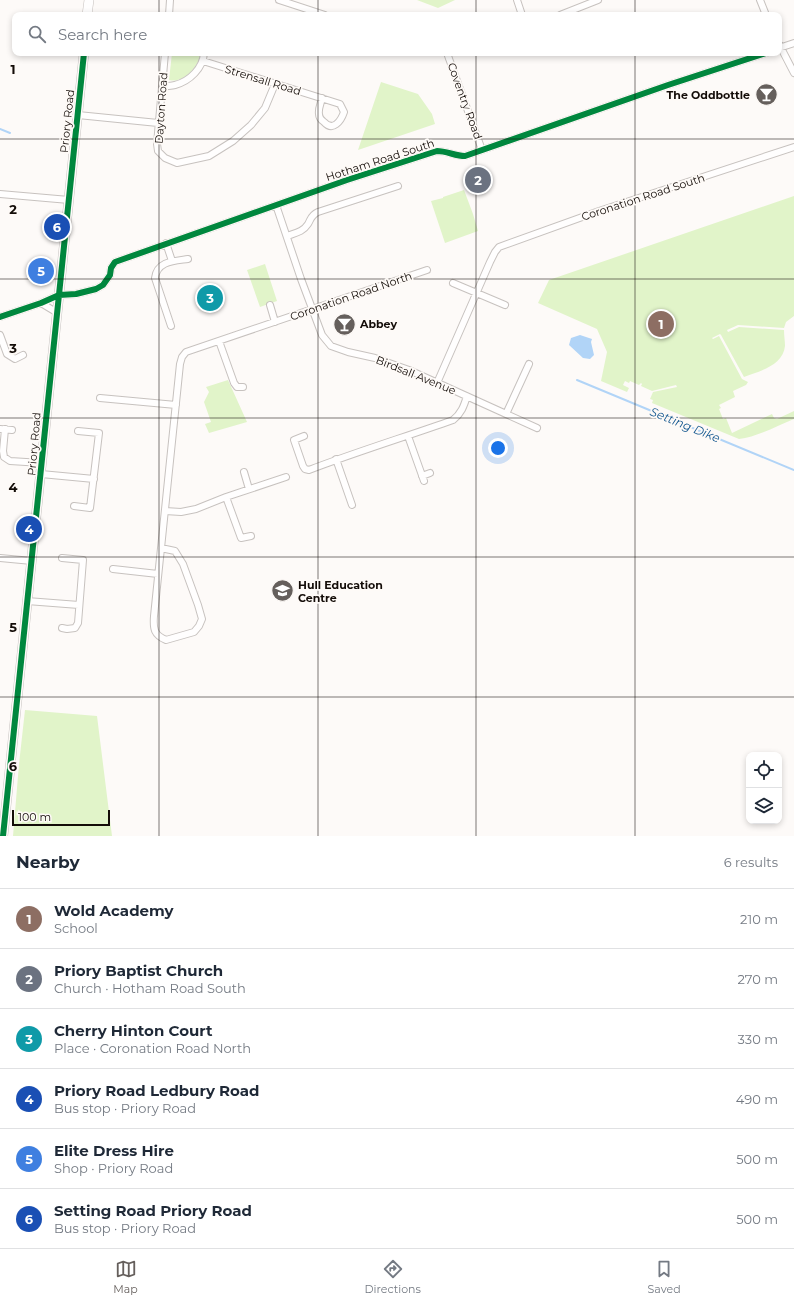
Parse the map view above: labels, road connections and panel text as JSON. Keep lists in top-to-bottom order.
{
  "streets": {
    "street": [
      "Strensall Road",
      "Coventry Road",
      "Dayton Road",
      "Priory Road",
      "Hotham Road South",
      "Coronation Road South",
      "Coronation Road North",
      "Birdsall Avenue"
    ]
  },
  "crossings": [
    ["Strensall Road", "Dayton Road"],
    ["Coventry Road", "Hotham Road South"],
    ["Priory Road", "Hotham Road South"],
    ["Hotham Road South", "Birdsall Avenue"],
    ["Coronation Road North", "Birdsall Avenue"]
  ],
  "water": ["Setting Dike"],
  "places": {
    "bar": ["The Oddbottle", "Abbey"],
    "school or university": ["Hull Education Centre"]
  },
  "scale_bar": "100 m",
  "page": {
    "search": "Search here",
    "pins": [
      "2",
      "6",
      "5",
      "3",
      "1",
      "4"
    ],
    "scale": "100 m",
    "heading": ["Nearby", "6 results"],
    "list": [
      {
        "mark": "1",
        "name": "Wold Academy",
        "note": "School",
        "value": "210 m"
      },
      {
        "mark": "2",
        "name": "Priory Baptist Church",
        "note": "Church · Hotham Road South",
        "value": "270 m"
      },
      {
        "mark": "3",
        "name": "Cherry Hinton Court",
        "note": "Place · Coronation Road North",
        "value": "330 m"
      },
      {
        "mark": "4",
        "name": "Priory Road Ledbury Road",
        "note": "Bus stop · Priory Road",
        "value": "490 m"
      },
      {
        "mark": "5",
        "name": "Elite Dress Hire",
        "note": "Shop · Priory Road",
        "value": "500 m"
      },
      {
        "mark": "6",
        "name": "Setting Road Priory Road",
        "note": "Bus stop · Priory Road",
        "value": "500 m"
      }
    ],
    "nav": ["Map", "Directions", "Saved"]
  },
  "grid": {
    "rows": [
      "1",
      "2",
      "3",
      "4",
      "5",
      "6"
    ]
  }
}
